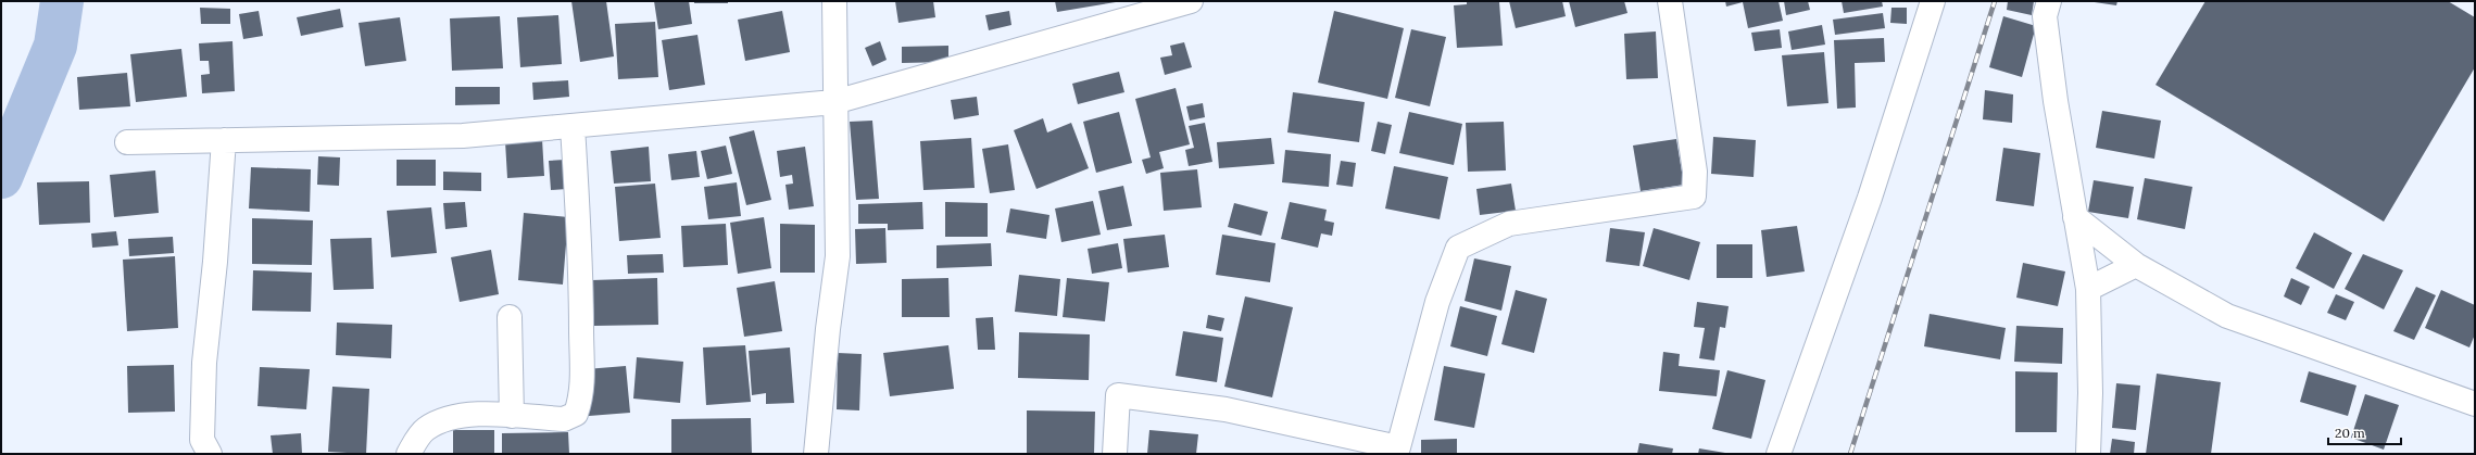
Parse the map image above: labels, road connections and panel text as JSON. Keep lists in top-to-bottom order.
{
  "scale_bar": "20 m"
}
